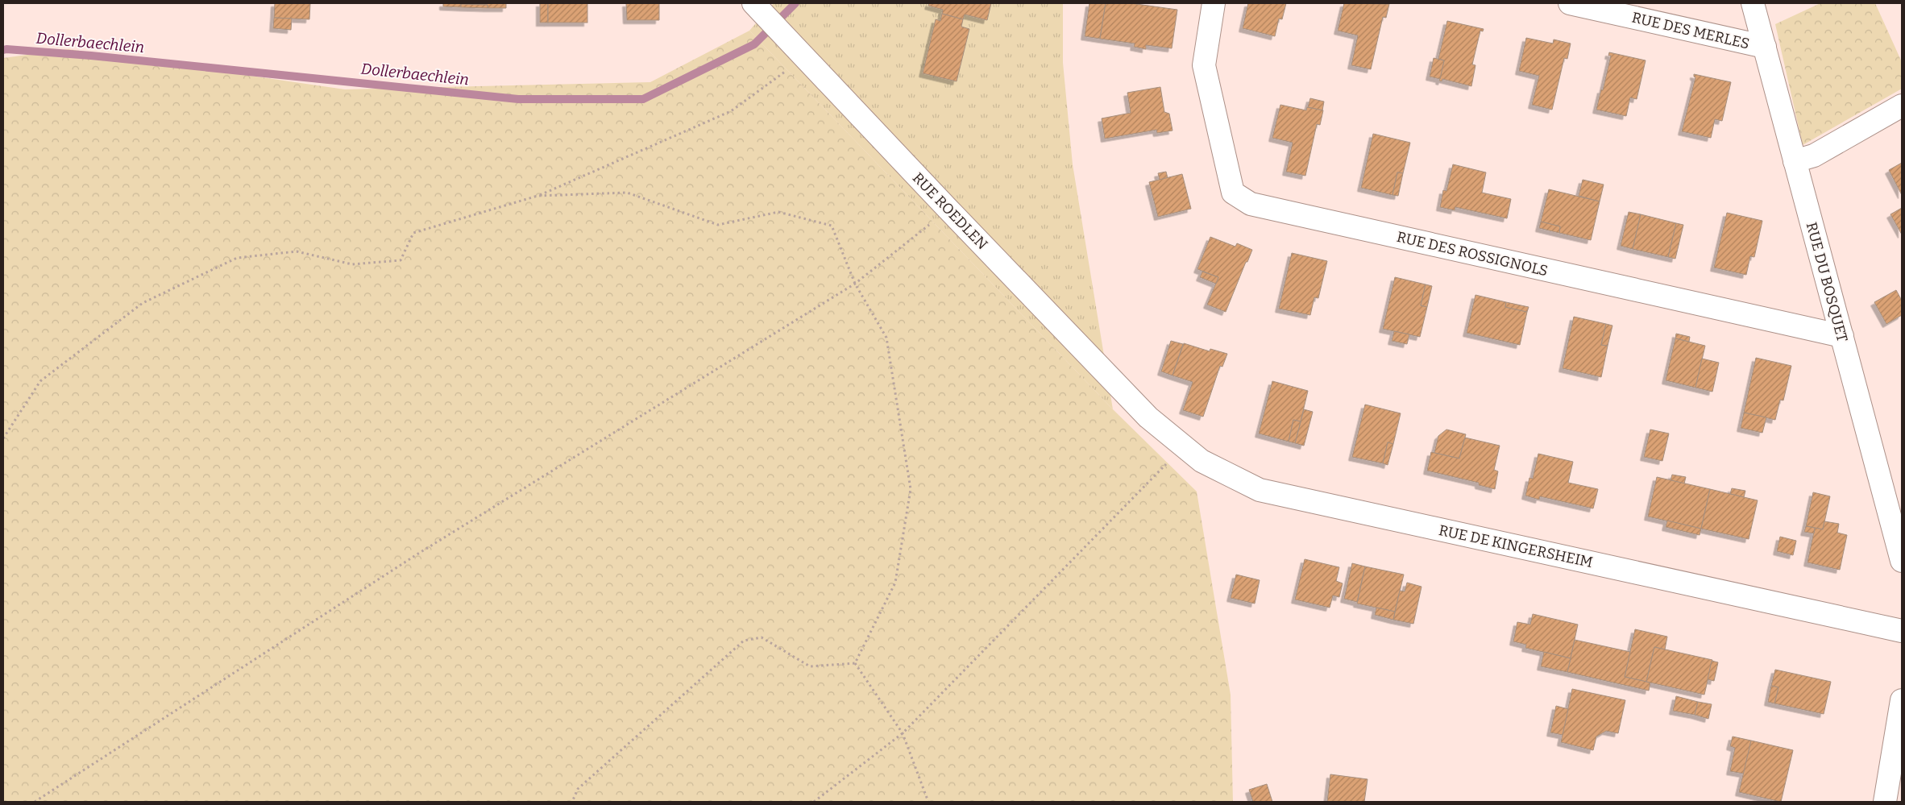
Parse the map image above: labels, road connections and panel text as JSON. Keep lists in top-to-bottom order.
{
  "streets": {
    "street": [
      "RUE DES MERLES",
      "RUE ROEDLEN",
      "RUE DES ROSSIGNOLS",
      "RUE DU BOSQUET",
      "RUE DE KINGERSHEIM"
    ]
  },
  "crossings": [
    ["RUE DES MERLES", "RUE DU BOSQUET"],
    ["RUE ROEDLEN", "RUE DE KINGERSHEIM"],
    ["RUE DES ROSSIGNOLS", "RUE DU BOSQUET"]
  ],
  "water": ["Dollerbaechlein"]
}
